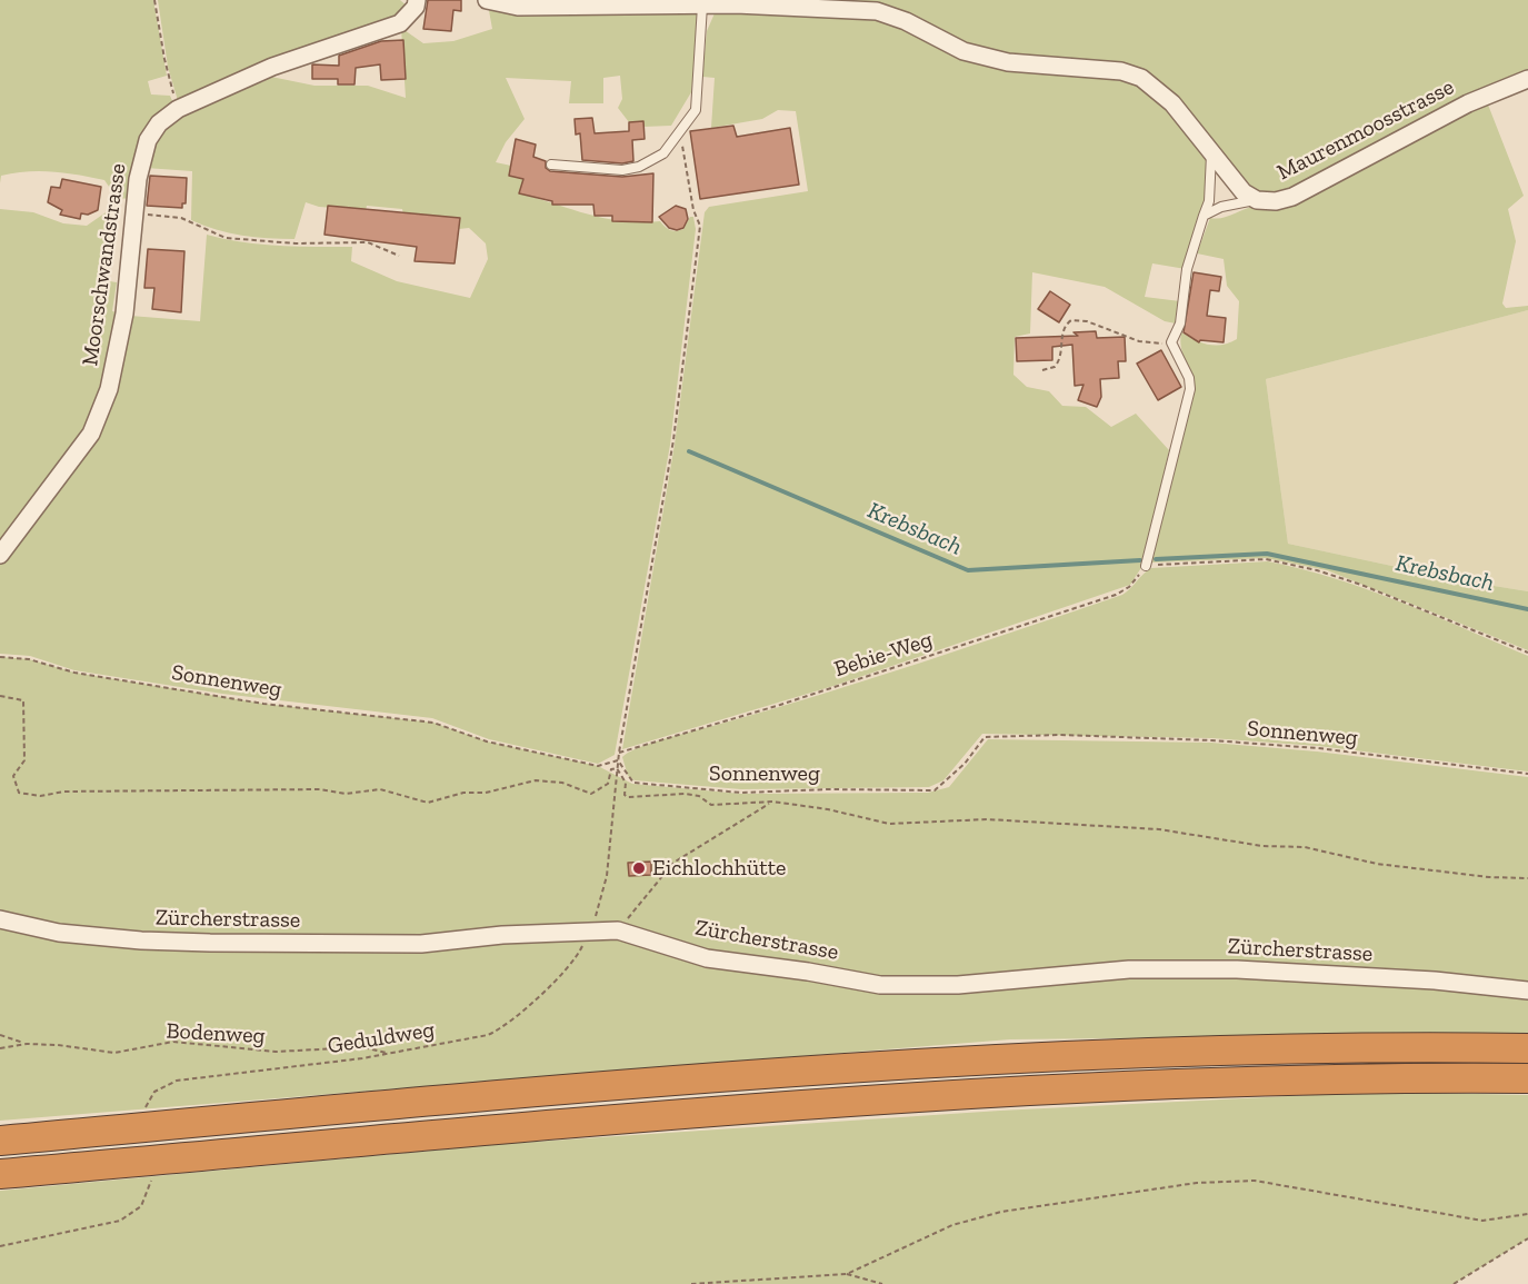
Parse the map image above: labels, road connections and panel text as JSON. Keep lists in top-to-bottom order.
{
  "streets": {
    "street": ["Maurenmoosstrasse", "Moorschwandstrasse", "Zürcherstrasse"],
    "path": [
      "Bebie-Weg",
      "Sonnenweg",
      "Bodenweg",
      "Geduldweg"
    ]
  },
  "crossings": [
    ["Bebie-Weg", "Geduldweg"],
    ["Sonnenweg", "Geduldweg"],
    ["Zürcherstrasse", "Geduldweg"],
    ["Bodenweg", "Geduldweg"]
  ],
  "water": ["Krebsbach"],
  "places": ["Eichlochhütte"]
}
